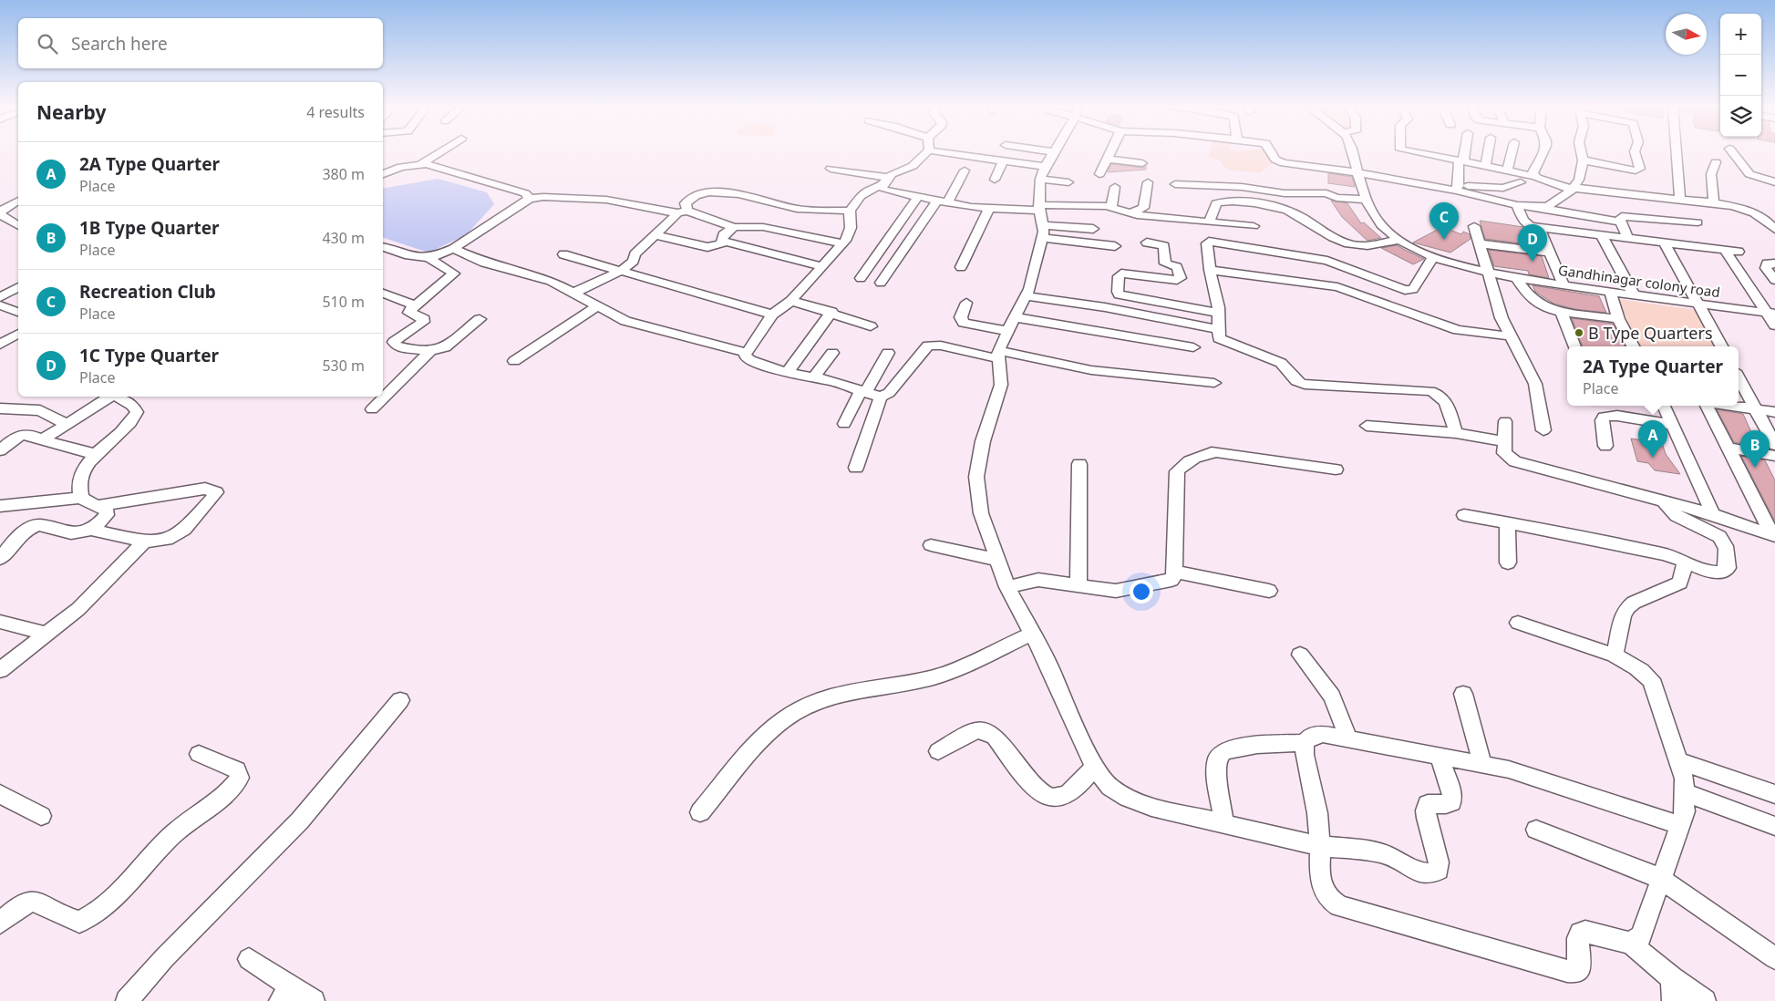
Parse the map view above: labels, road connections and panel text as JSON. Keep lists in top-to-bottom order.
{
  "streets": {
    "street": ["Gandhinagar colony road"]
  },
  "places": ["B Type Quarters"],
  "north": "right",
  "page": {
    "map_buttons": ["+", "−"],
    "search": "Search here",
    "heading": ["Nearby", "4 results"],
    "list": [
      {
        "mark": "A",
        "name": "2A Type Quarter",
        "note": "Place",
        "value": "380 m"
      },
      {
        "mark": "B",
        "name": "1B Type Quarter",
        "note": "Place",
        "value": "430 m"
      },
      {
        "mark": "C",
        "name": "Recreation Club",
        "note": "Place",
        "value": "510 m"
      },
      {
        "mark": "D",
        "name": "1C Type Quarter",
        "note": "Place",
        "value": "530 m"
      }
    ],
    "pins": [
      "C",
      "D",
      "A",
      "B"
    ],
    "popup": ["2A Type Quarter", "Place"]
  }
}
